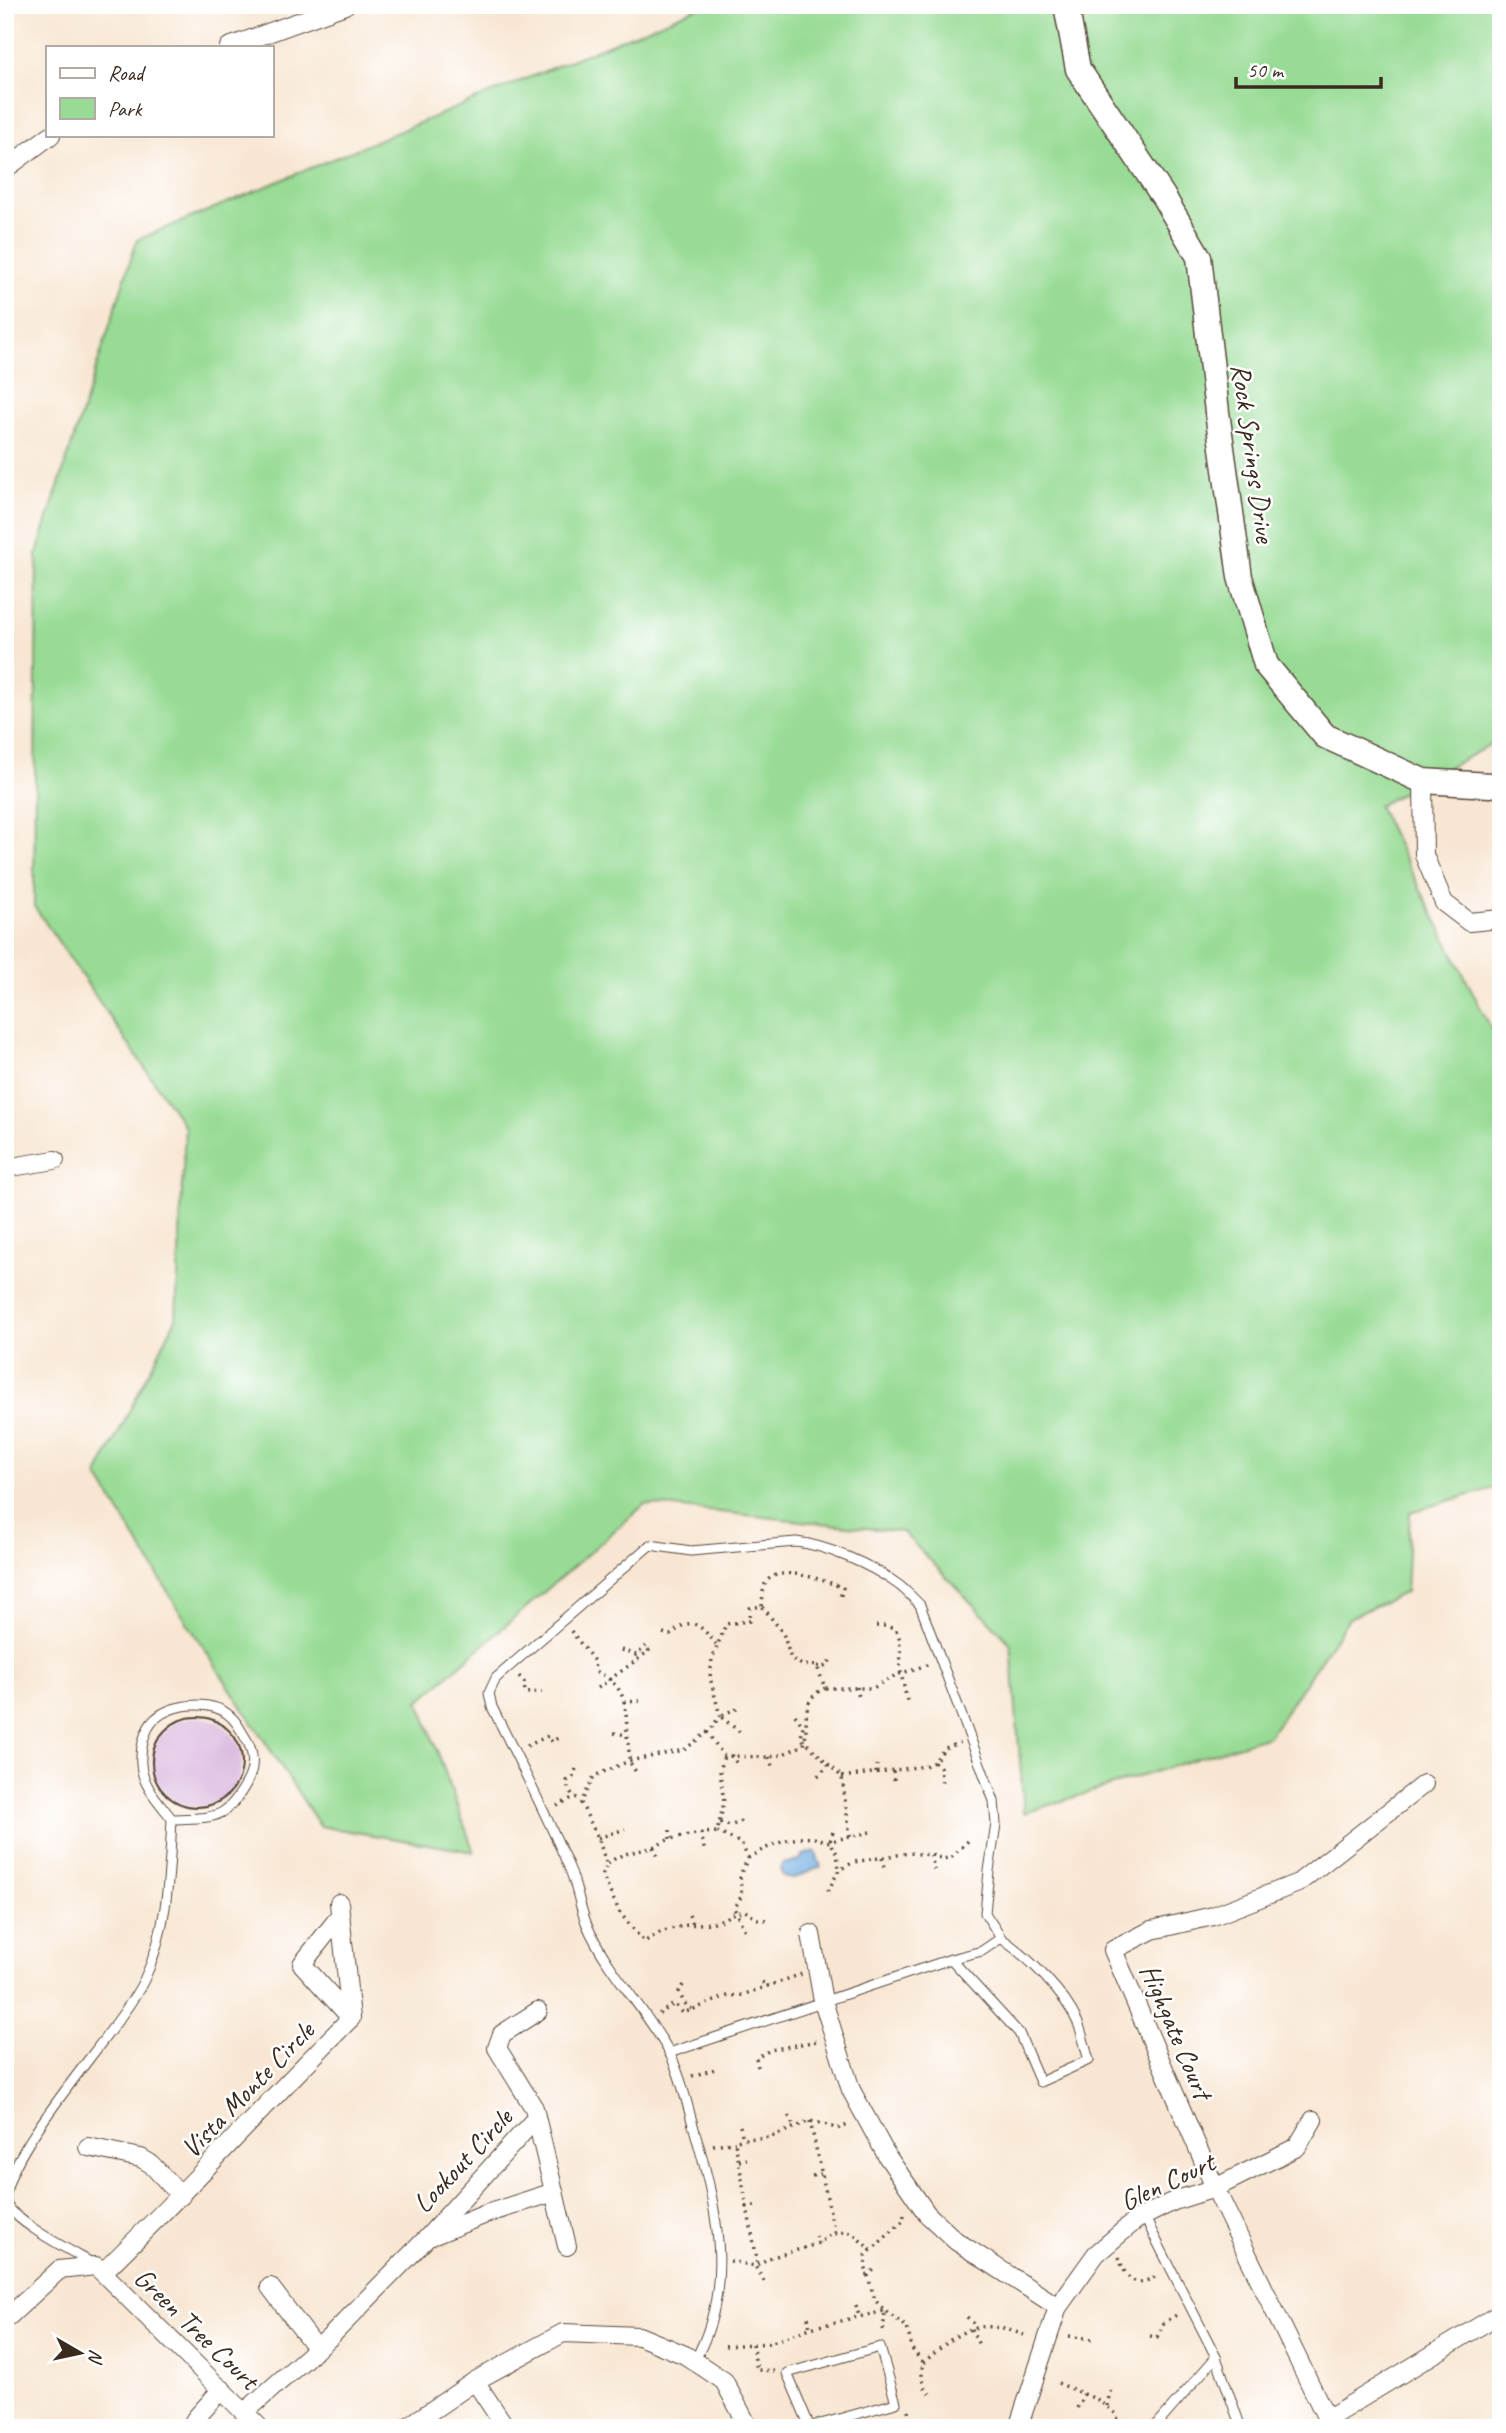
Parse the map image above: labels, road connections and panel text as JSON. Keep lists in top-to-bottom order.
{
  "streets": {
    "street": [
      "Rock Springs Drive",
      "Highgate Court",
      "Vista Monte Circle",
      "Lookout Circle",
      "Glen Court",
      "Green Tree Court"
    ]
  },
  "crossings": [
    ["Highgate Court", "Glen Court"],
    ["Vista Monte Circle", "Green Tree Court"],
    ["Lookout Circle", "Green Tree Court"]
  ],
  "legend": ["Road", "Park"],
  "scale_bar": "50 m",
  "north": "right"
}
